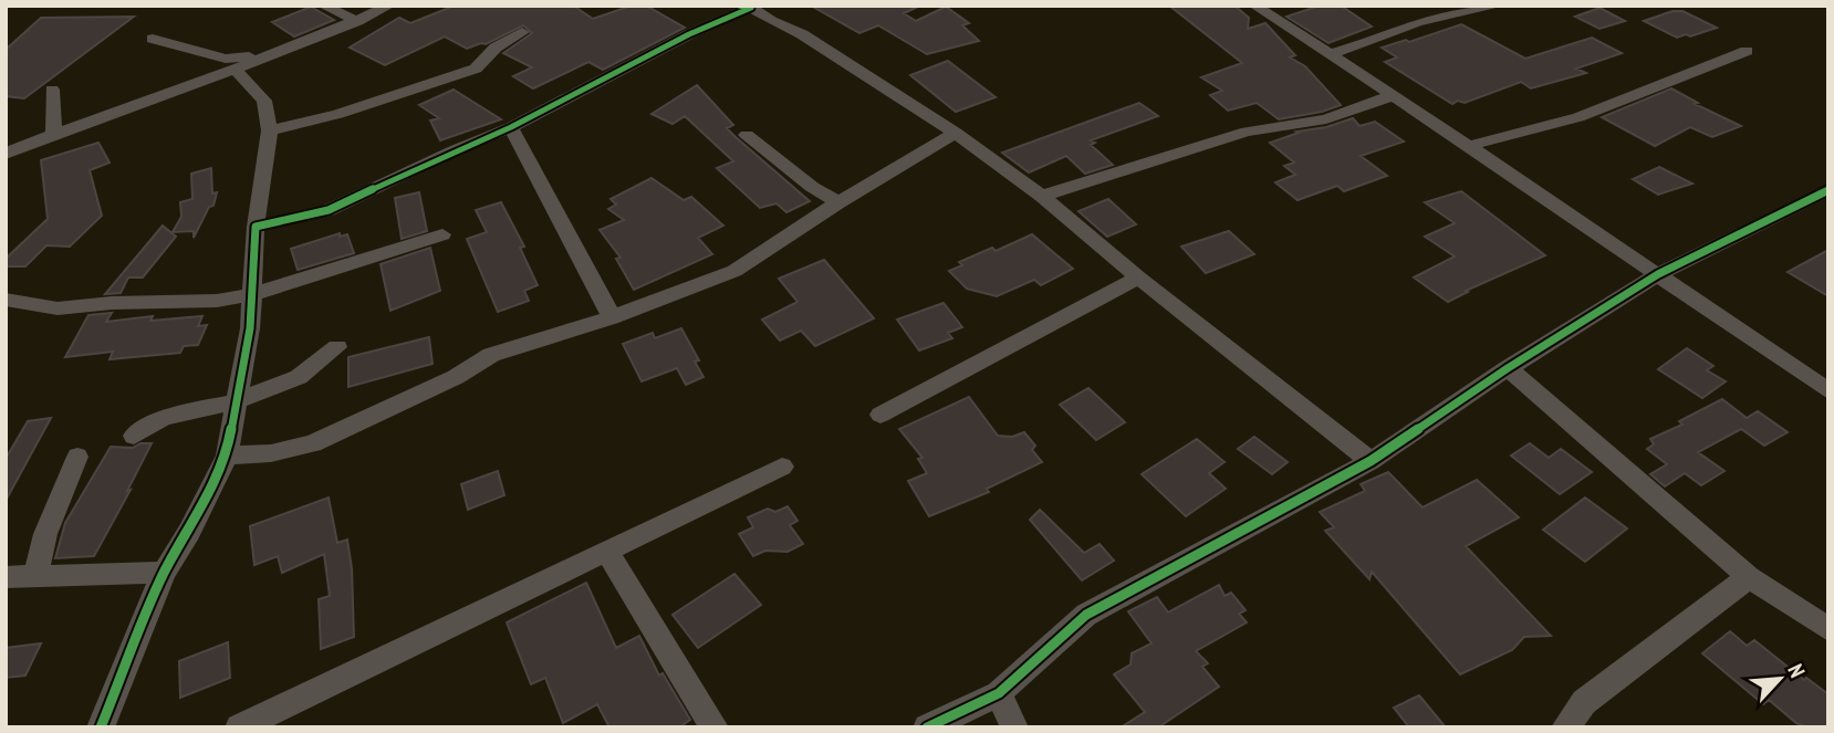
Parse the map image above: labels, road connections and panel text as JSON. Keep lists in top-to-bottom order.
{
  "north": "top right"
}
